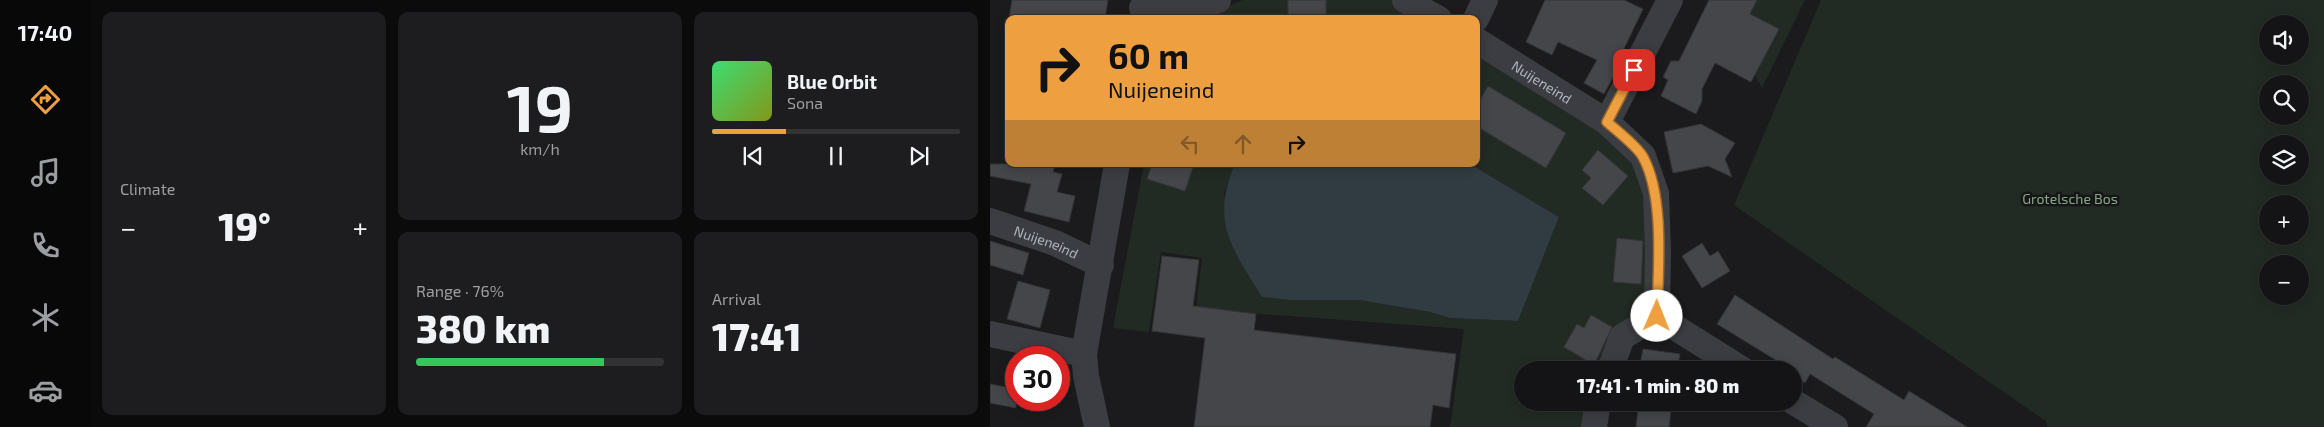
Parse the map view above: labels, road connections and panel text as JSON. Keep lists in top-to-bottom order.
{
  "streets": {
    "street": ["Nuijeneind"]
  },
  "parks": ["Grotelsche Bos"],
  "page": {
    "tabs": "17:40",
    "tile": [
      "Climate",
      ["19", "km/h"],
      ["Range · 76%", "380 km"],
      ["Arrival", "17:41"]
    ],
    "map_buttons": ["+", "−"],
    "turn": ["60 m", "Nuijeneind"],
    "song": ["Blue Orbit", "Sona"],
    "heat": ["−", "19°", "+"],
    "limit": "30",
    "trip": "17:41 · 1 min · 80 m"
  }
}
